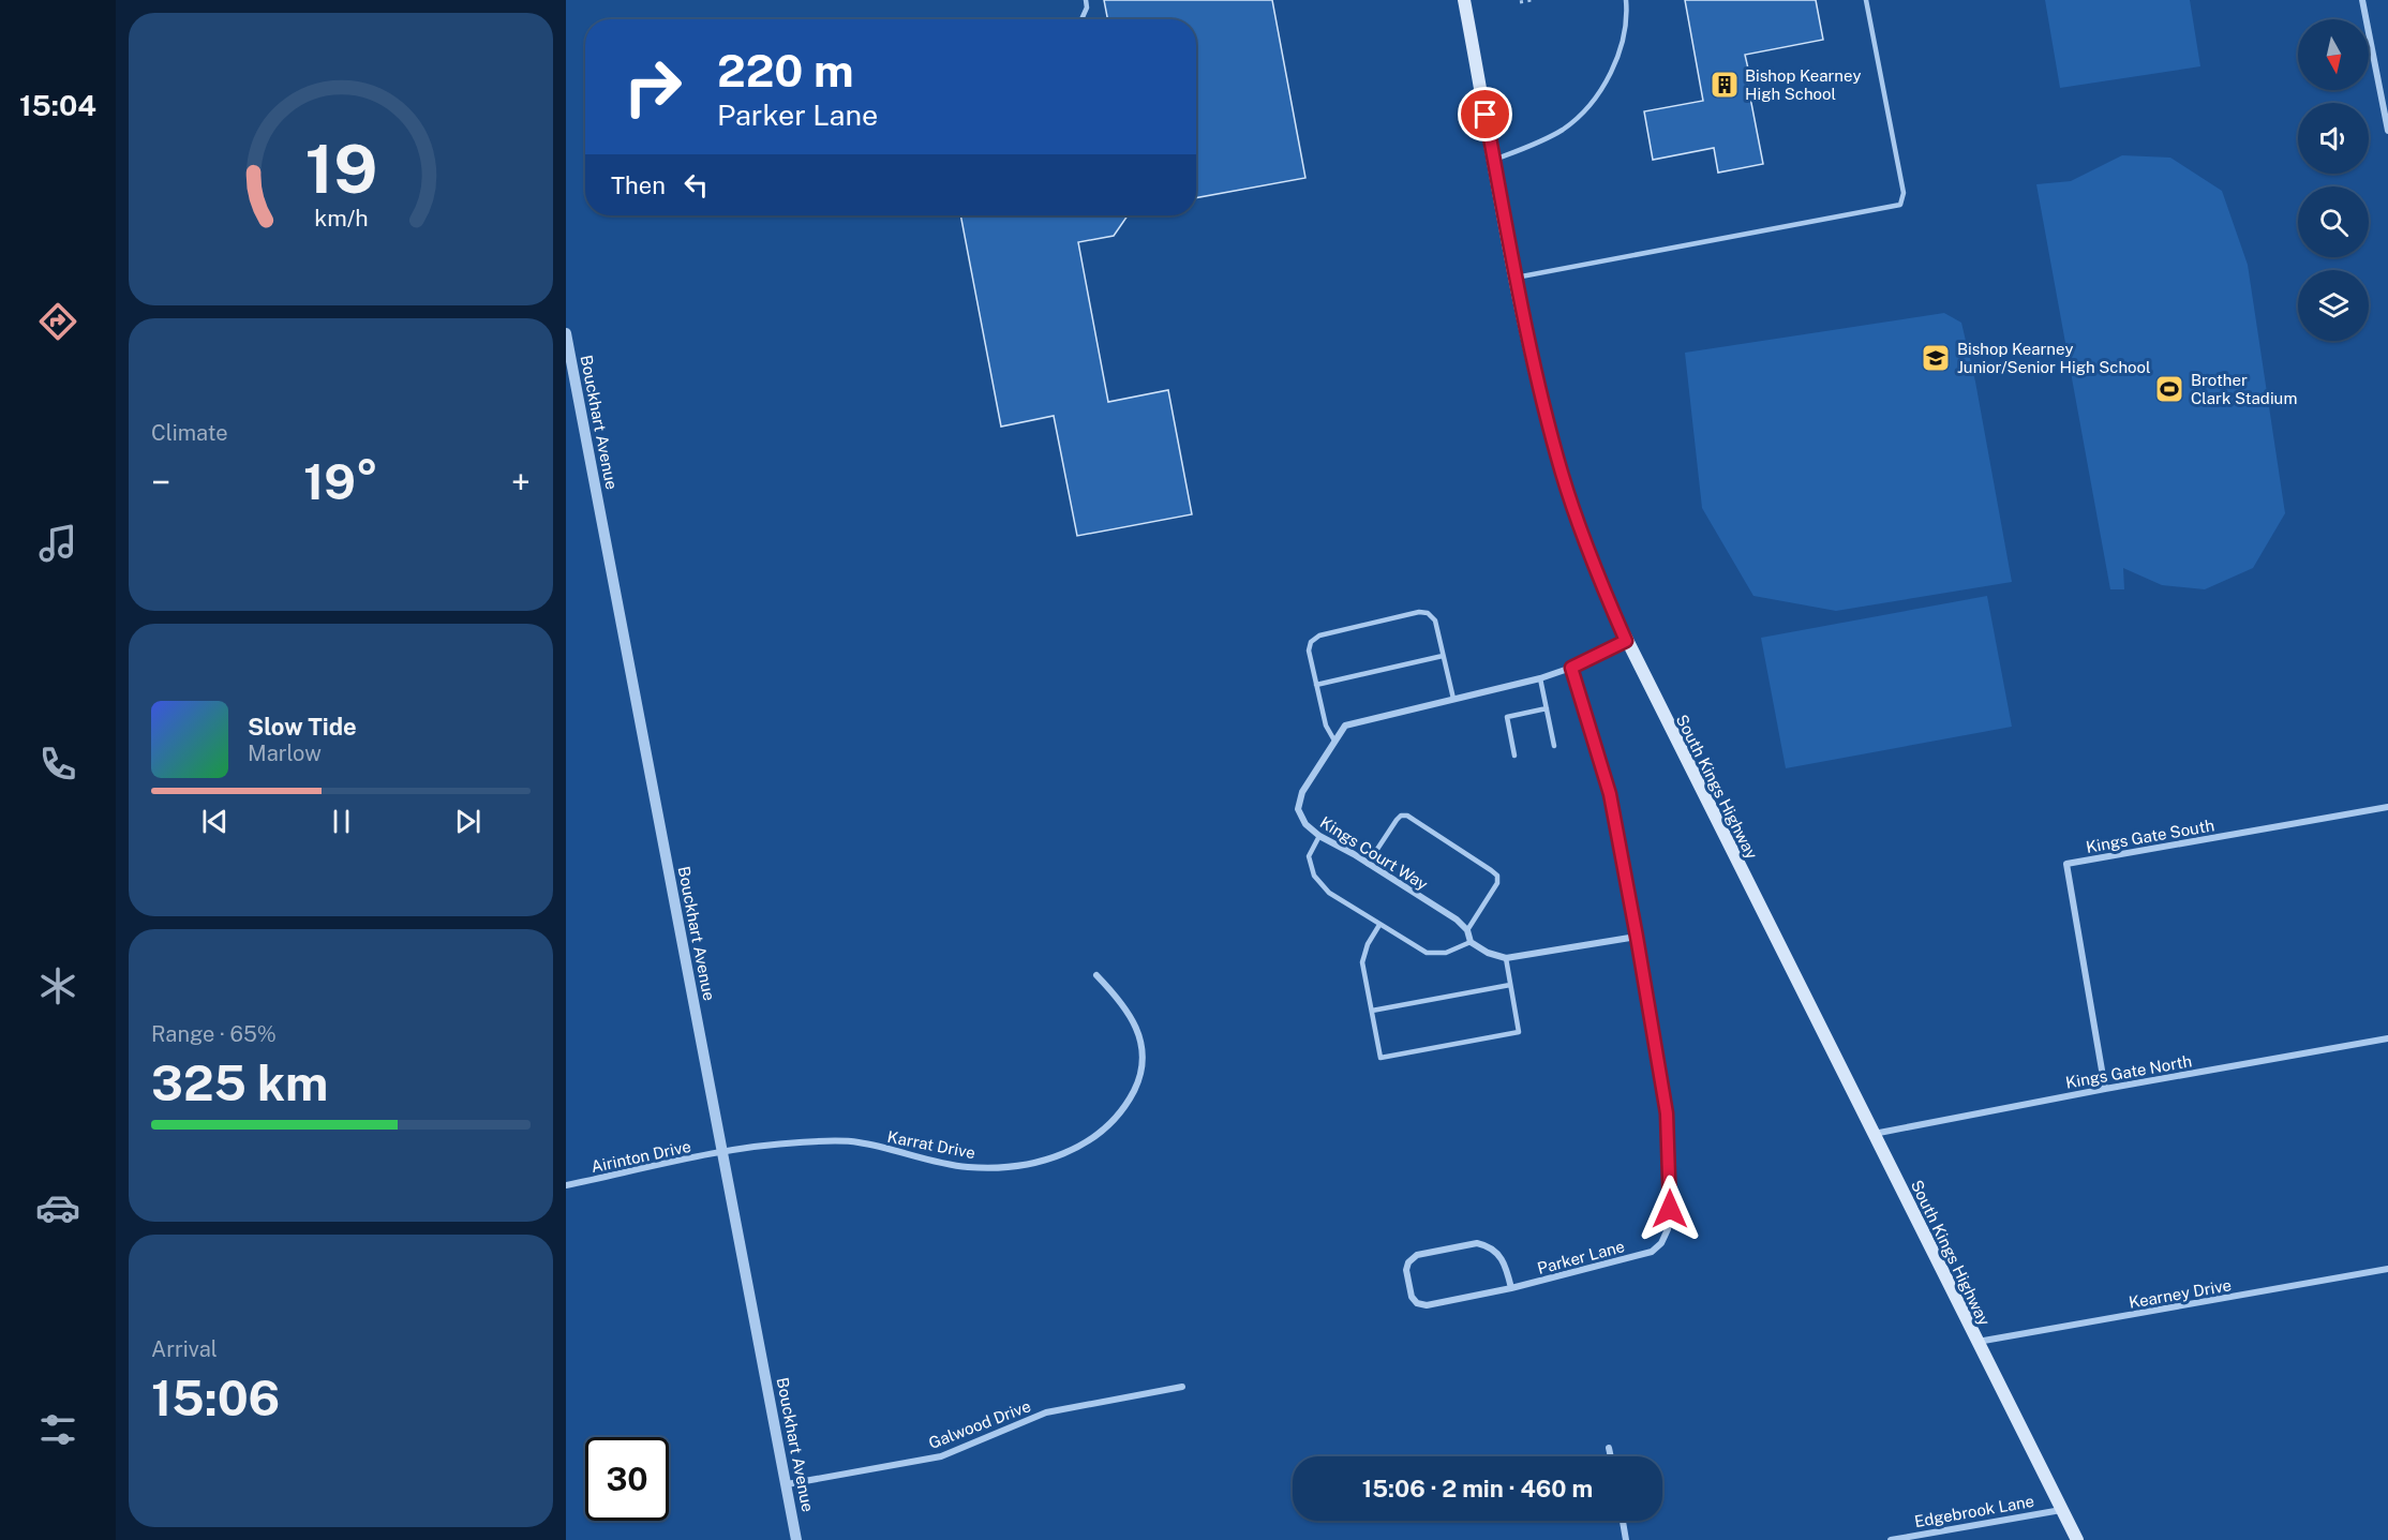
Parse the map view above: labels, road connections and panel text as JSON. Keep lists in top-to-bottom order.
{
  "streets": {
    "main road": ["South Kings Highway"],
    "street": [
      "Bouckhart Avenue",
      "Kings Gate South",
      "Kings Court Way",
      "Kings Gate North",
      "Karrat Drive",
      "Airinton Drive",
      "Parker Lane",
      "Kearney Drive",
      "Galwood Drive",
      "Edgebrook Lane"
    ]
  },
  "crossings": [
    ["Bouckhart Avenue", "Karrat Drive"],
    ["Bouckhart Avenue", "Airinton Drive"],
    ["Bouckhart Avenue", "Galwood Drive"],
    ["South Kings Highway", "Kings Gate North"],
    ["South Kings Highway", "Kearney Drive"],
    ["South Kings Highway", "Edgebrook Lane"],
    ["Kings Gate South", "Kings Gate North"],
    ["Kings Court Way", "Parker Lane"],
    ["Karrat Drive", "Airinton Drive"]
  ],
  "places": {
    "building": ["Bishop Kearney High School"],
    "school or university": ["Bishop Kearney Junior/Senior High School"],
    "sports": ["Brother Clark Stadium"]
  },
  "north": "bottom",
  "page": {
    "tabs": "15:04",
    "turn": ["220 m", "Parker Lane"],
    "then": "Then",
    "tile": [
      "Climate",
      ["Range · 65%", "325 km"],
      ["Arrival", "15:06"]
    ],
    "heat": ["−", "19°", "+"],
    "song": ["Slow Tide", "Marlow"],
    "limit": "30",
    "trip": "15:06 · 2 min · 460 m",
    "gauge": ["19", "km/h"]
  }
}
